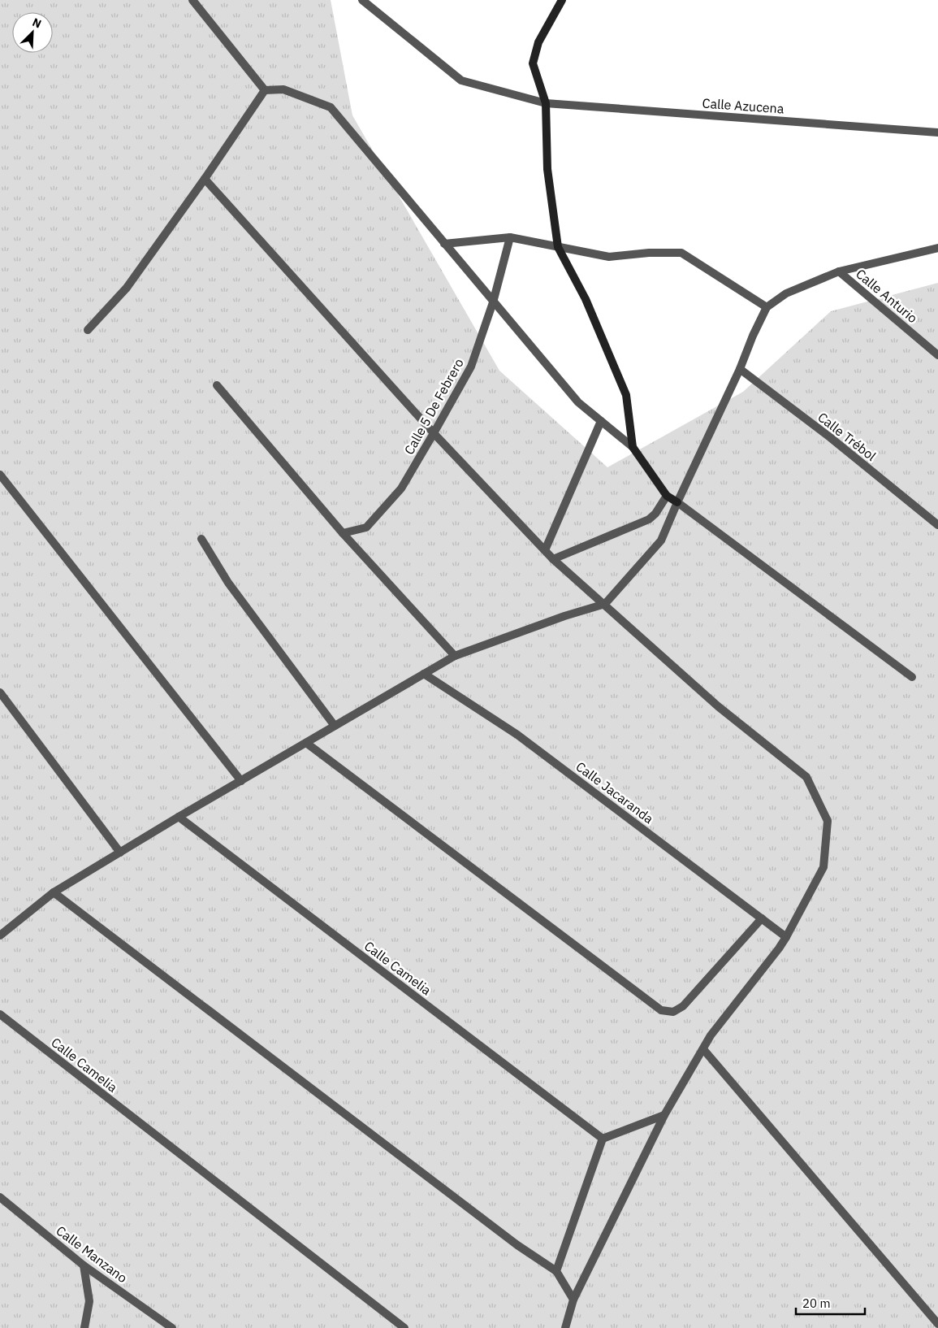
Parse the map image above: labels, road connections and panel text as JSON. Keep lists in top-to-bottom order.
{
  "streets": {
    "street": [
      "Calle Azucena",
      "Calle Anturio",
      "Calle 5 De Febrero",
      "Calle Trébol",
      "Calle Jacaranda",
      "Calle Camelia",
      "Calle Manzano"
    ]
  },
  "scale_bar": "20 m",
  "north": "top right"
}
